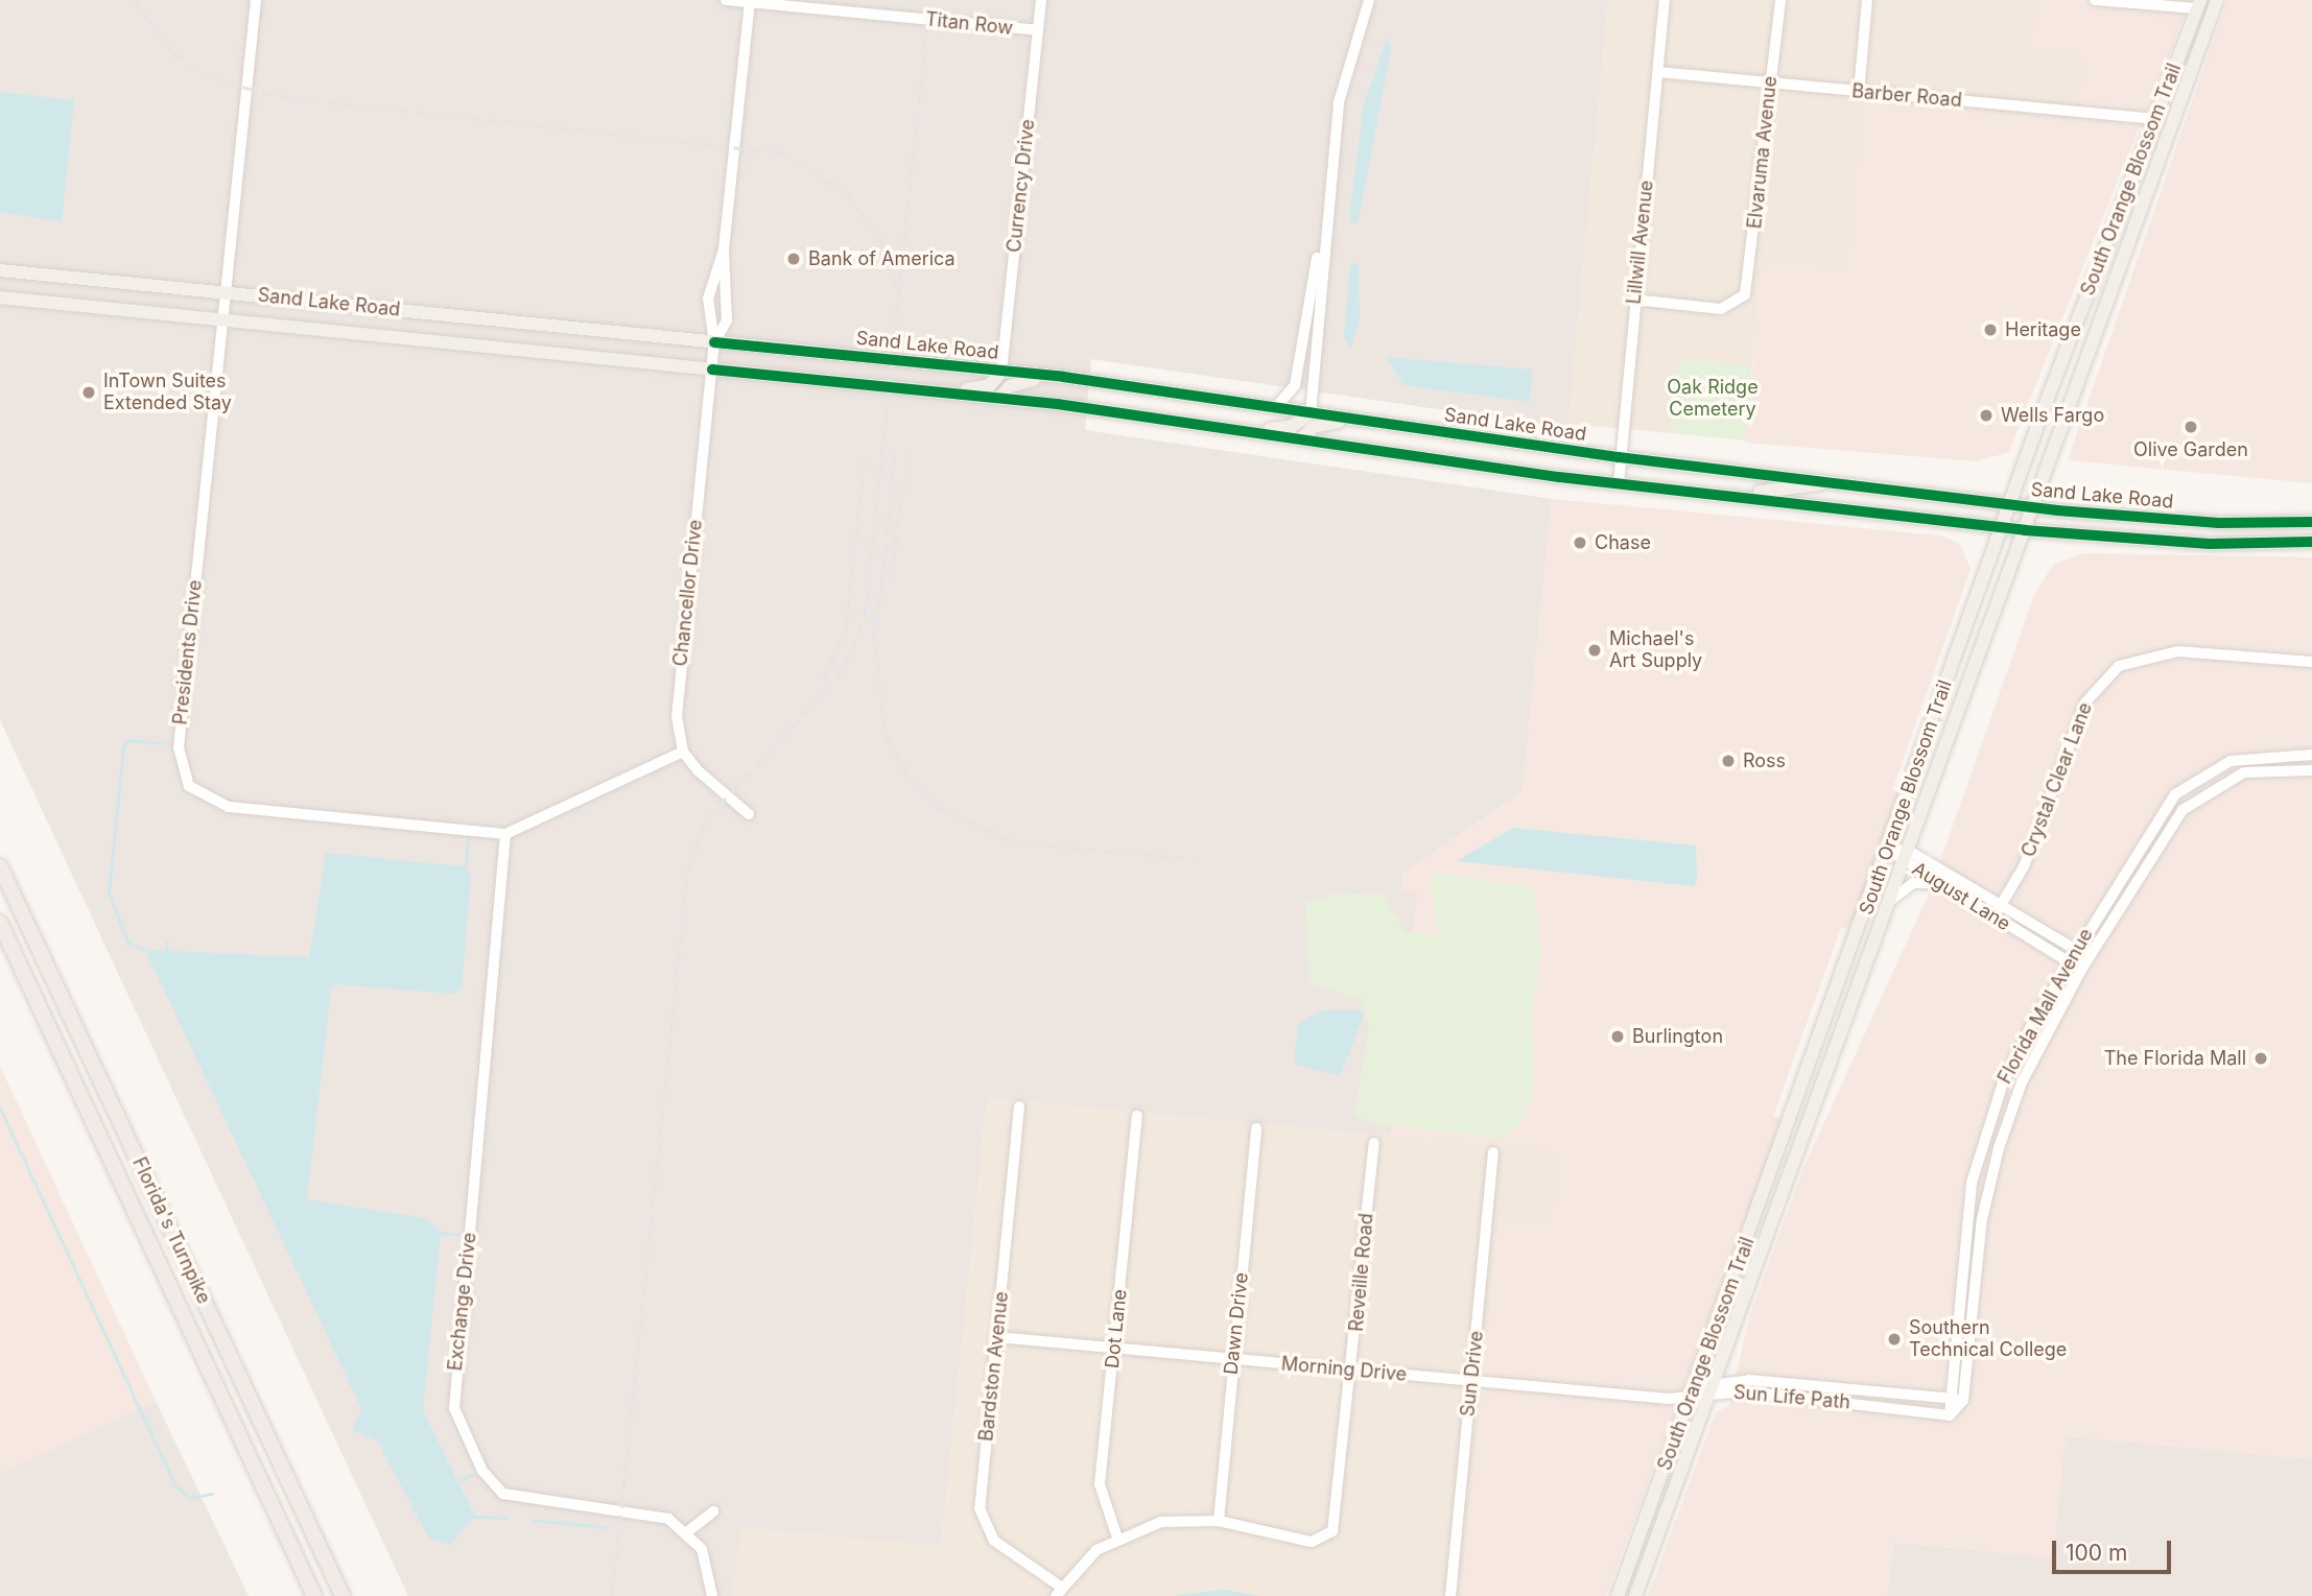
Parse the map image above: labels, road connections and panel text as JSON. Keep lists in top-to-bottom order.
{
  "streets": {
    "highway": ["Florida's Turnpike"],
    "main road": ["South Orange Blossom Trail", "Sand Lake Road"],
    "street": [
      "Titan Row",
      "Barber Road",
      "Elvaruma Avenue",
      "Currency Drive",
      "Lillwill Avenue",
      "Chancellor Drive",
      "Presidents Drive",
      "Crystal Clear Lane",
      "August Lane",
      "Florida Mall Avenue",
      "Reveille Road",
      "Exchange Drive",
      "Dawn Drive",
      "Dot Lane",
      "Bardston Avenue",
      "Morning Drive",
      "Sun Drive",
      "Sun Life Path"
    ]
  },
  "crossings": [
    ["Titan Row", "Currency Drive"],
    ["Titan Row", "Chancellor Drive"],
    ["Barber Road", "Elvaruma Avenue"],
    ["Barber Road", "South Orange Blossom Trail"],
    ["Barber Road", "Lillwill Avenue"],
    ["Elvaruma Avenue", "Lillwill Avenue"],
    ["South Orange Blossom Trail", "Sand Lake Road"],
    ["South Orange Blossom Trail", "August Lane"],
    ["South Orange Blossom Trail", "Morning Drive"],
    ["South Orange Blossom Trail", "Sun Life Path"],
    ["Currency Drive", "Sand Lake Road"],
    ["Lillwill Avenue", "Sand Lake Road"],
    ["Sand Lake Road", "Chancellor Drive"],
    ["Sand Lake Road", "Presidents Drive"],
    ["Presidents Drive", "Exchange Drive"],
    ["Crystal Clear Lane", "August Lane"],
    ["August Lane", "Florida Mall Avenue"],
    ["Florida Mall Avenue", "Sun Life Path"],
    ["Reveille Road", "Dawn Drive"],
    ["Reveille Road", "Morning Drive"],
    ["Dawn Drive", "Morning Drive"],
    ["Dot Lane", "Morning Drive"],
    ["Bardston Avenue", "Morning Drive"],
    ["Morning Drive", "Sun Drive"],
    ["Morning Drive", "Sun Life Path"]
  ],
  "parks": ["Oak Ridge Cemetery"],
  "places": [
    "Bank of America",
    "Heritage",
    "InTown Suites Extended Stay",
    "Wells Fargo",
    "Olive Garden",
    "Chase",
    "Michael's Art Supply",
    "Ross",
    "Burlington",
    "The Florida Mall",
    "Southern Technical College"
  ],
  "scale_bar": "100 m"
}
